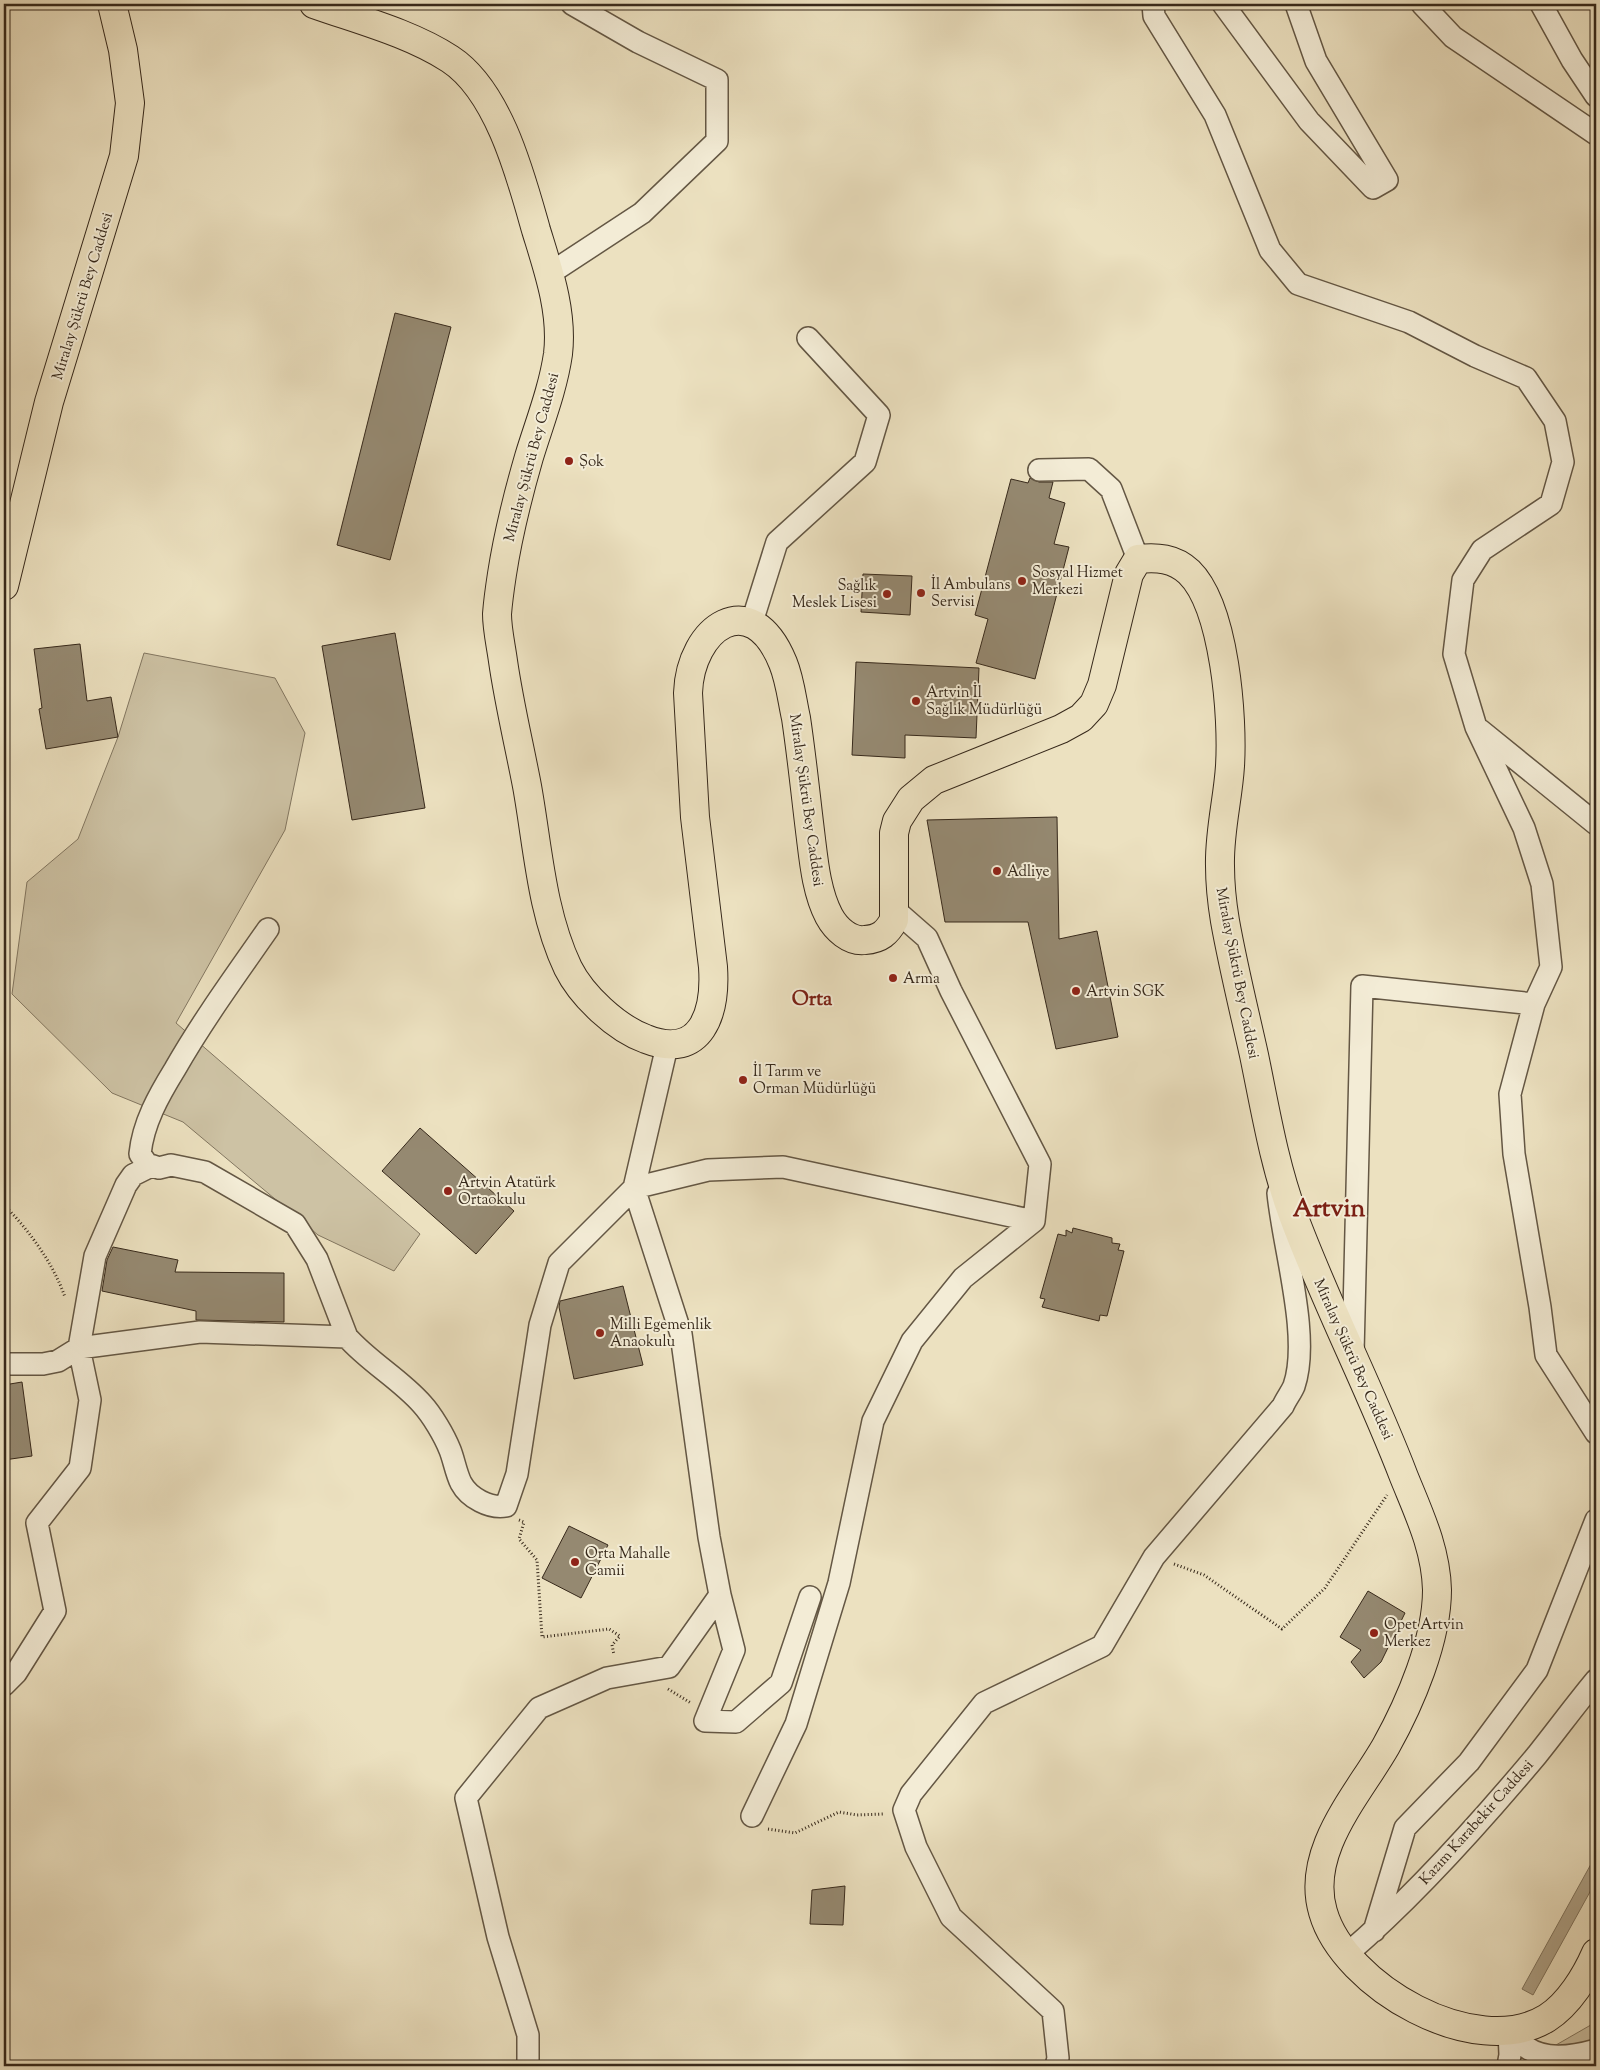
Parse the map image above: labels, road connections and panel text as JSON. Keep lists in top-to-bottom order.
{
  "streets": {
    "main road": ["Miralay Şükrü Bey Caddesi"],
    "street": ["Kazım Karabekir Caddesi"]
  },
  "crossings": [
    ["Miralay Şükrü Bey Caddesi", "Kazım Karabekir Caddesi"]
  ],
  "districts": ["Orta", "Artvin"],
  "places": [
    "Şok",
    "Sosyal Hizmet Merkezi",
    "İl Ambulans Servisi",
    "Sağlık Meslek Lisesi",
    "Artvin İl Sağlık Müdürlüğü",
    "Adliye",
    "Arma",
    "Artvin SGK",
    "İl Tarım ve Orman Müdürlüğü",
    "Artvin Atatürk Ortaokulu",
    "Milli Egemenlik Anaokulu",
    "Orta Mahalle Camii",
    "Opet Artvin Merkez"
  ]
}
